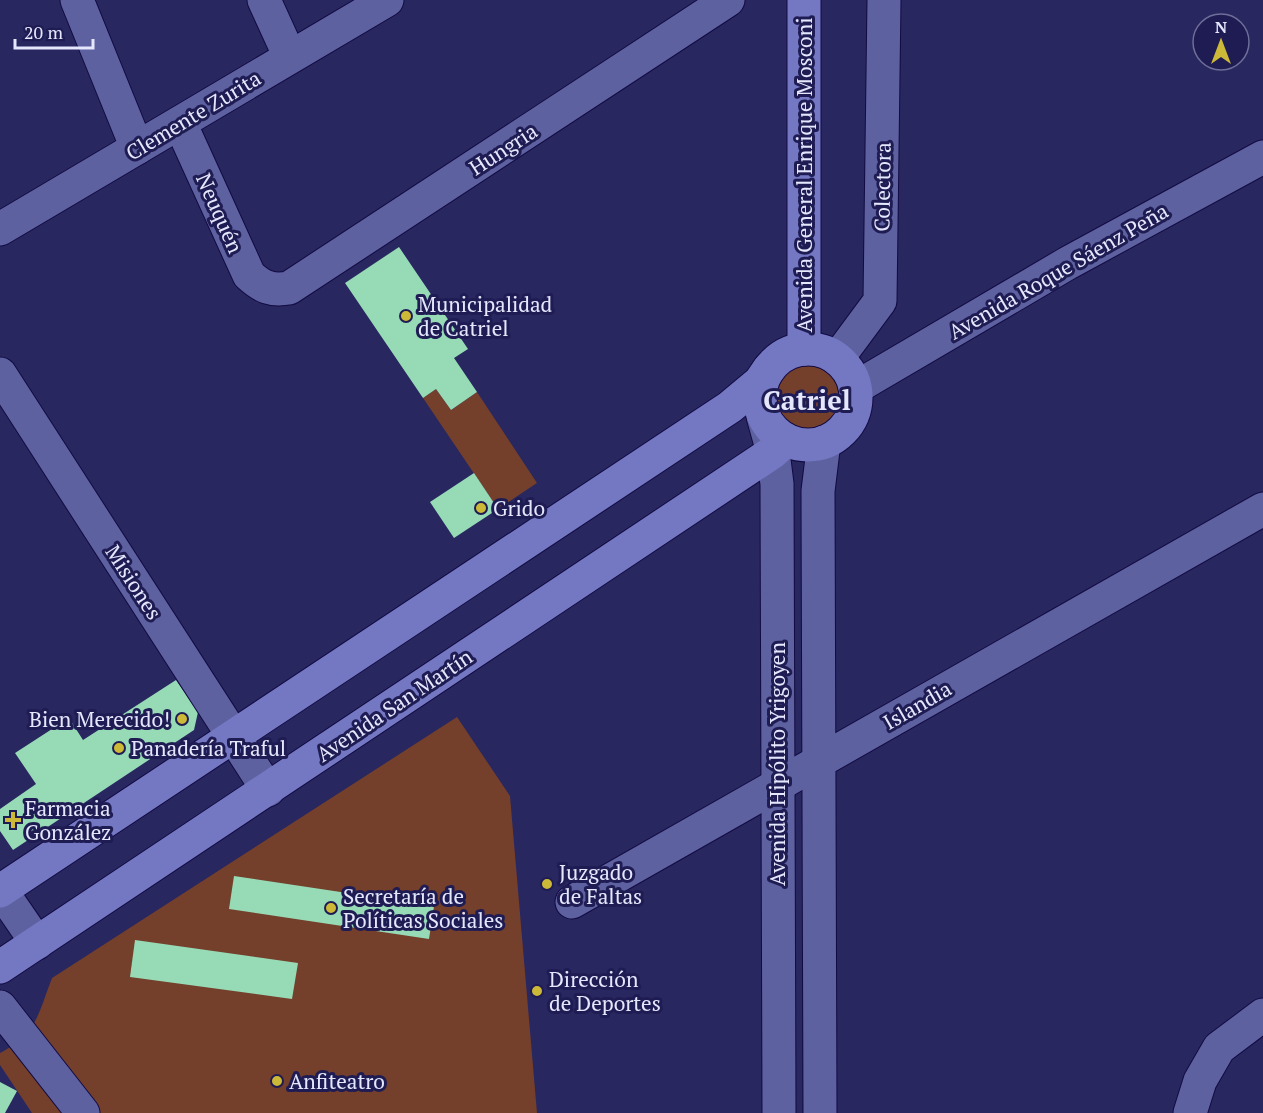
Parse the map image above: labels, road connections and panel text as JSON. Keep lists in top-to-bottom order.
{
  "streets": {
    "main road": ["Avenida General Enrique Mosconi", "Avenida San Martín"],
    "street": [
      "Clemente Zurita",
      "Hungria",
      "Colectora",
      "Neuquén",
      "Avenida Roque Sáenz Peña",
      "Misiones",
      "Islandia",
      "Avenida Hipólito Yrigoyen"
    ]
  },
  "crossings": [
    ["Clemente Zurita", "Neuquén"],
    ["Hungria", "Neuquén"],
    ["Avenida General Enrique Mosconi", "Colectora"],
    ["Avenida General Enrique Mosconi", "Avenida Roque Sáenz Peña"],
    ["Avenida General Enrique Mosconi", "Avenida San Martín"],
    ["Avenida General Enrique Mosconi", "Avenida Hipólito Yrigoyen"],
    ["Colectora", "Avenida Roque Sáenz Peña"],
    ["Colectora", "Avenida San Martín"],
    ["Colectora", "Avenida Hipólito Yrigoyen"],
    ["Avenida Roque Sáenz Peña", "Avenida San Martín"],
    ["Avenida Roque Sáenz Peña", "Avenida Hipólito Yrigoyen"],
    ["Misiones", "Avenida San Martín"],
    ["Avenida San Martín", "Avenida Hipólito Yrigoyen"],
    ["Islandia", "Avenida Hipólito Yrigoyen"]
  ],
  "districts": ["Catriel"],
  "places": {
    "other": [
      "Municipalidad de Catriel",
      "Grido",
      "Bien Merecido!",
      "Panadería Traful",
      "Juzgado de Faltas",
      "Secretaría de Políticas Sociales",
      "Dirección de Deportes",
      "Anfiteatro"
    ],
    "health": ["Farmacia González"]
  },
  "scale_bar": "20 m",
  "north": "top"
}
